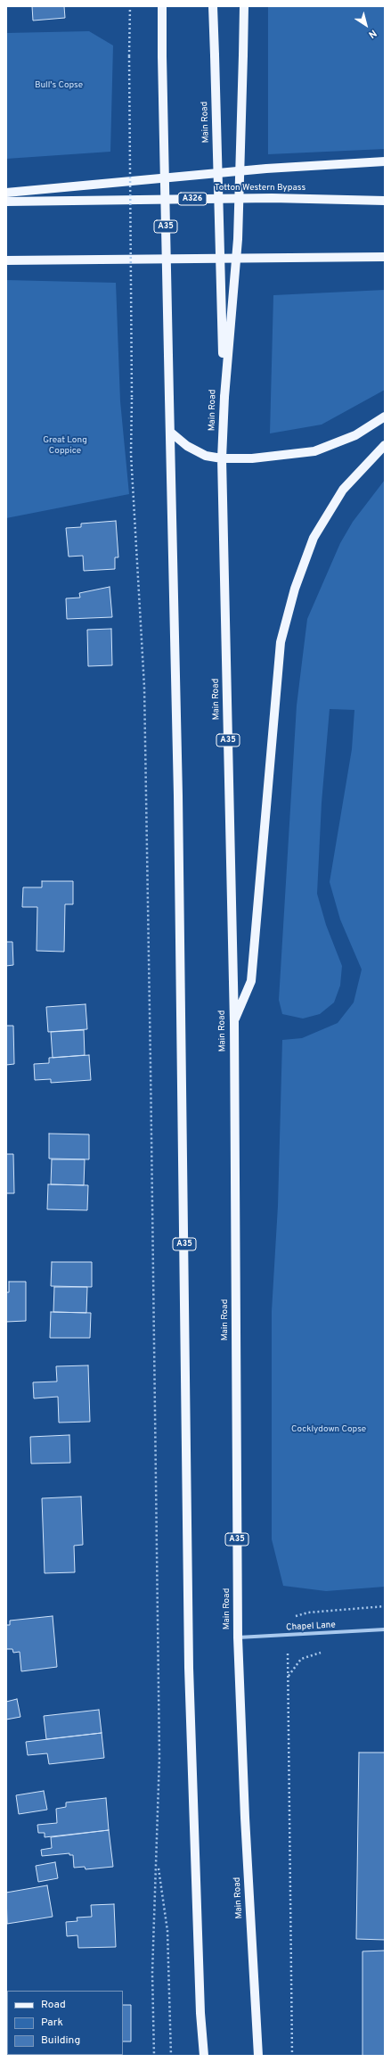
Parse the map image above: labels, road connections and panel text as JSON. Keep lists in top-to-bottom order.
{
  "streets": {
    "main road": [
      "Main Road",
      "Totton Western Bypass",
      "A326",
      "A35"
    ],
    "street": ["Chapel Lane"]
  },
  "crossings": [
    ["Main Road", "Chapel Lane"]
  ],
  "parks": ["Bull's Copse", "Great Long Coppice", "Cocklydown Copse"],
  "legend": ["Road", "Park", "Building"],
  "north": "bottom right"
}
